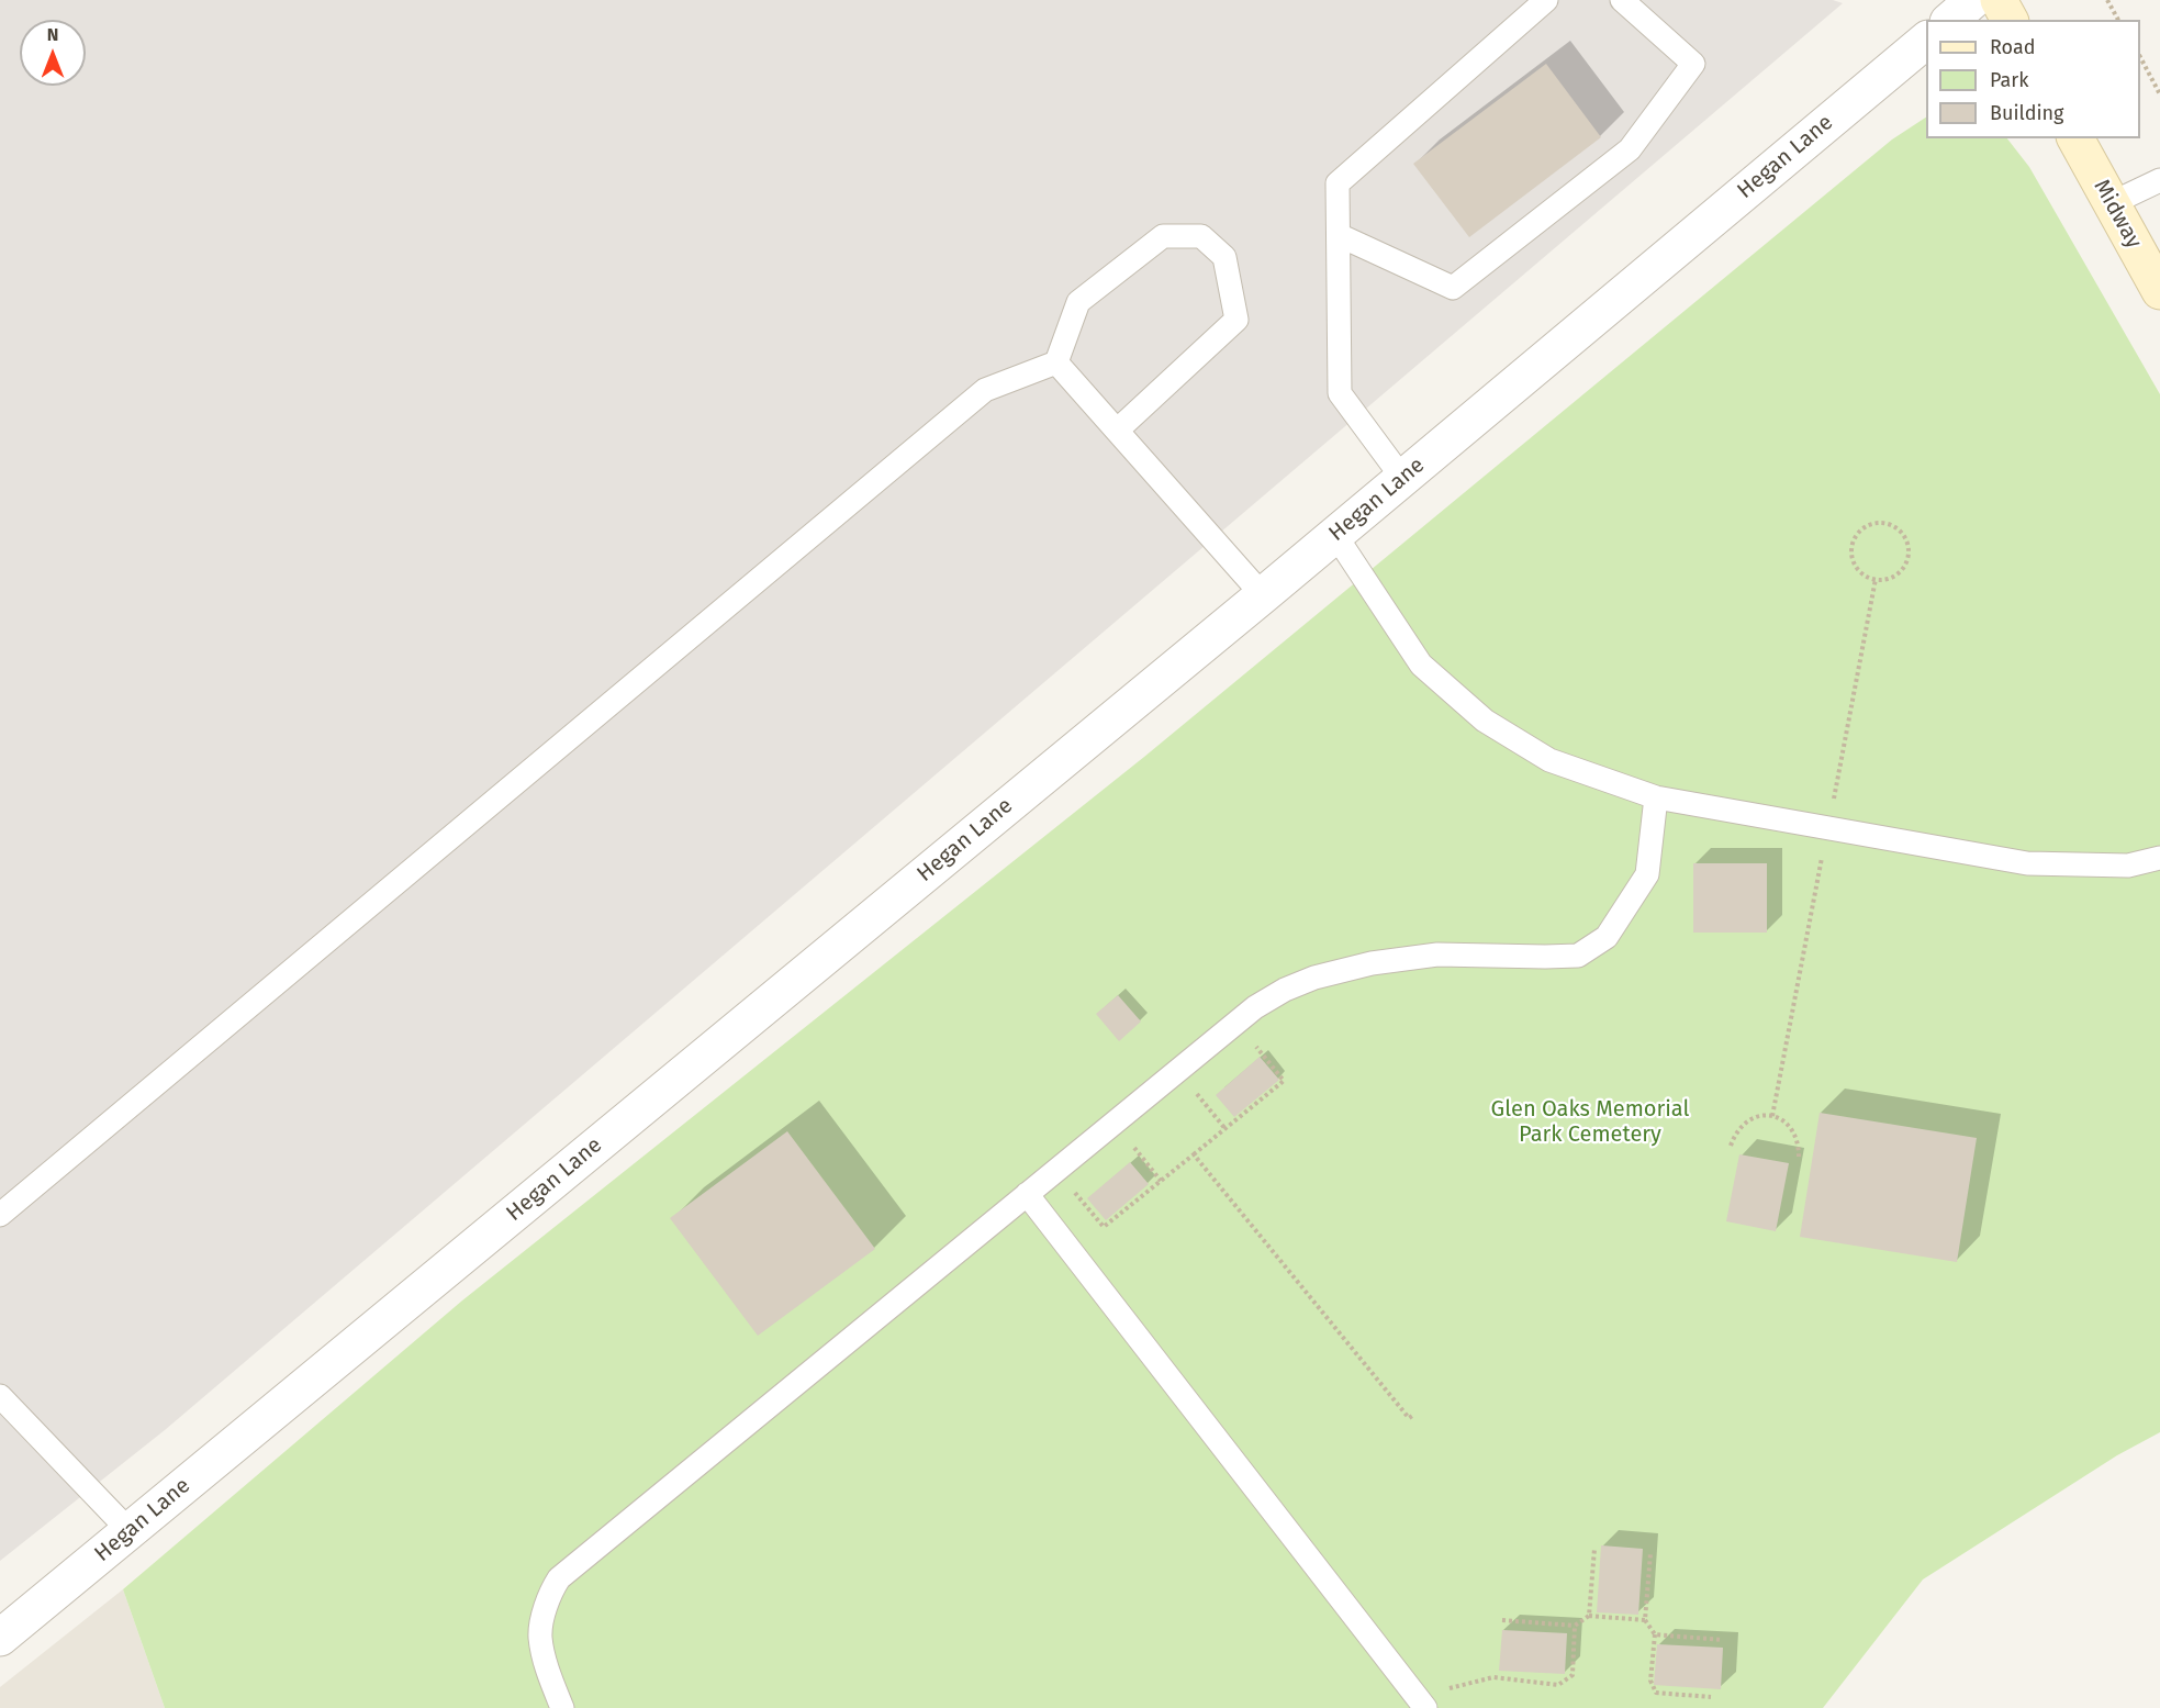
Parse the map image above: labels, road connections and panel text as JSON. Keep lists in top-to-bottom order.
{
  "streets": {
    "main road": ["Midway"],
    "street": ["Hegan Lane"]
  },
  "parks": ["Glen Oaks Memorial Park Cemetery"],
  "legend": ["Road", "Park", "Building"],
  "north": "top"
}
